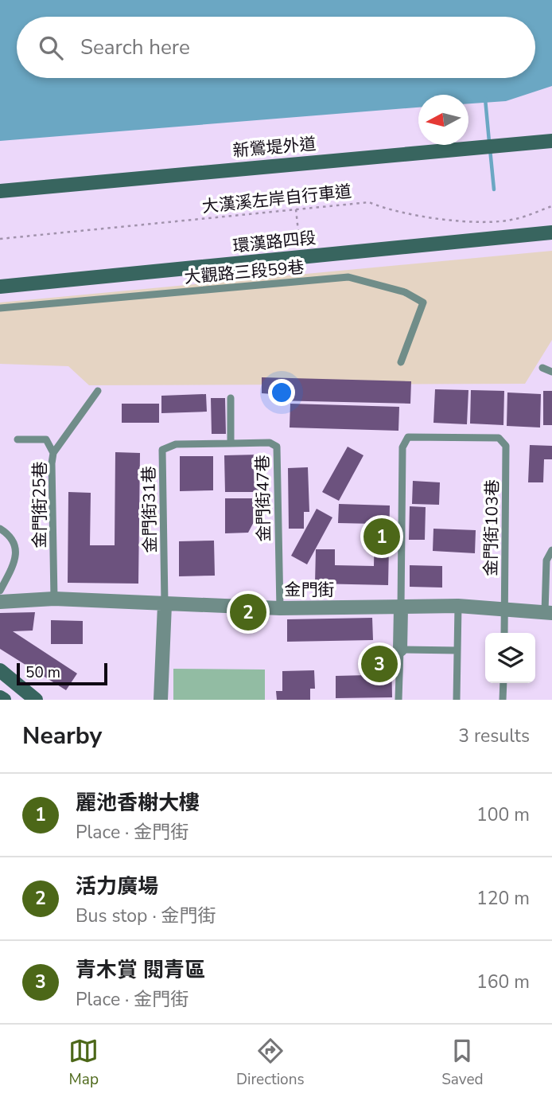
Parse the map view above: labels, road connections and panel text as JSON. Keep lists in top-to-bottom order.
{
  "streets": {
    "street": ["新鶯堤外道", "環漢路四段", "金門街"],
    "lane": [
      "大觀路三段59巷",
      "金門街47巷",
      "金門街25巷",
      "金門街31巷",
      "金門街103巷"
    ],
    "path": ["大漢溪左岸自行車道"]
  },
  "crossings": [
    ["金門街47巷", "金門街31巷"],
    ["金門街47巷", "金門街"],
    ["金門街25巷", "金門街"],
    ["金門街31巷", "金門街"],
    ["金門街103巷", "金門街"]
  ],
  "scale_bar": "50 m",
  "north": "left",
  "page": {
    "search": "Search here",
    "pins": ["1", "2", "3"],
    "scale": "50 m",
    "heading": ["Nearby", "3 results"],
    "list": [
      {
        "mark": "1",
        "name": "麗池香榭大樓",
        "note": "Place · 金門街",
        "value": "100 m"
      },
      {
        "mark": "2",
        "name": "活力廣場",
        "note": "Bus stop · 金門街",
        "value": "120 m"
      },
      {
        "mark": "3",
        "name": "青木賞 閱青區",
        "note": "Place · 金門街",
        "value": "160 m"
      }
    ],
    "nav": ["Map", "Directions", "Saved"]
  }
}
